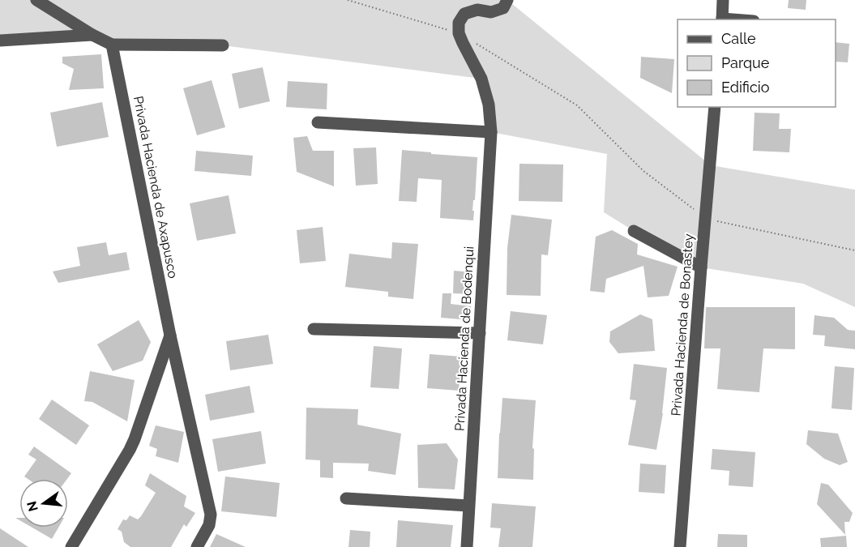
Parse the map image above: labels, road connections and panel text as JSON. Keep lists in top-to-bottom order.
{
  "streets": {
    "street": ["Privada Hacienda de Axapusco", "Privada Hacienda de Bonastey", "Privada Hacienda de Bodenqui"]
  },
  "legend": ["Calle", "Parque", "Edificio"],
  "north": "left"
}
